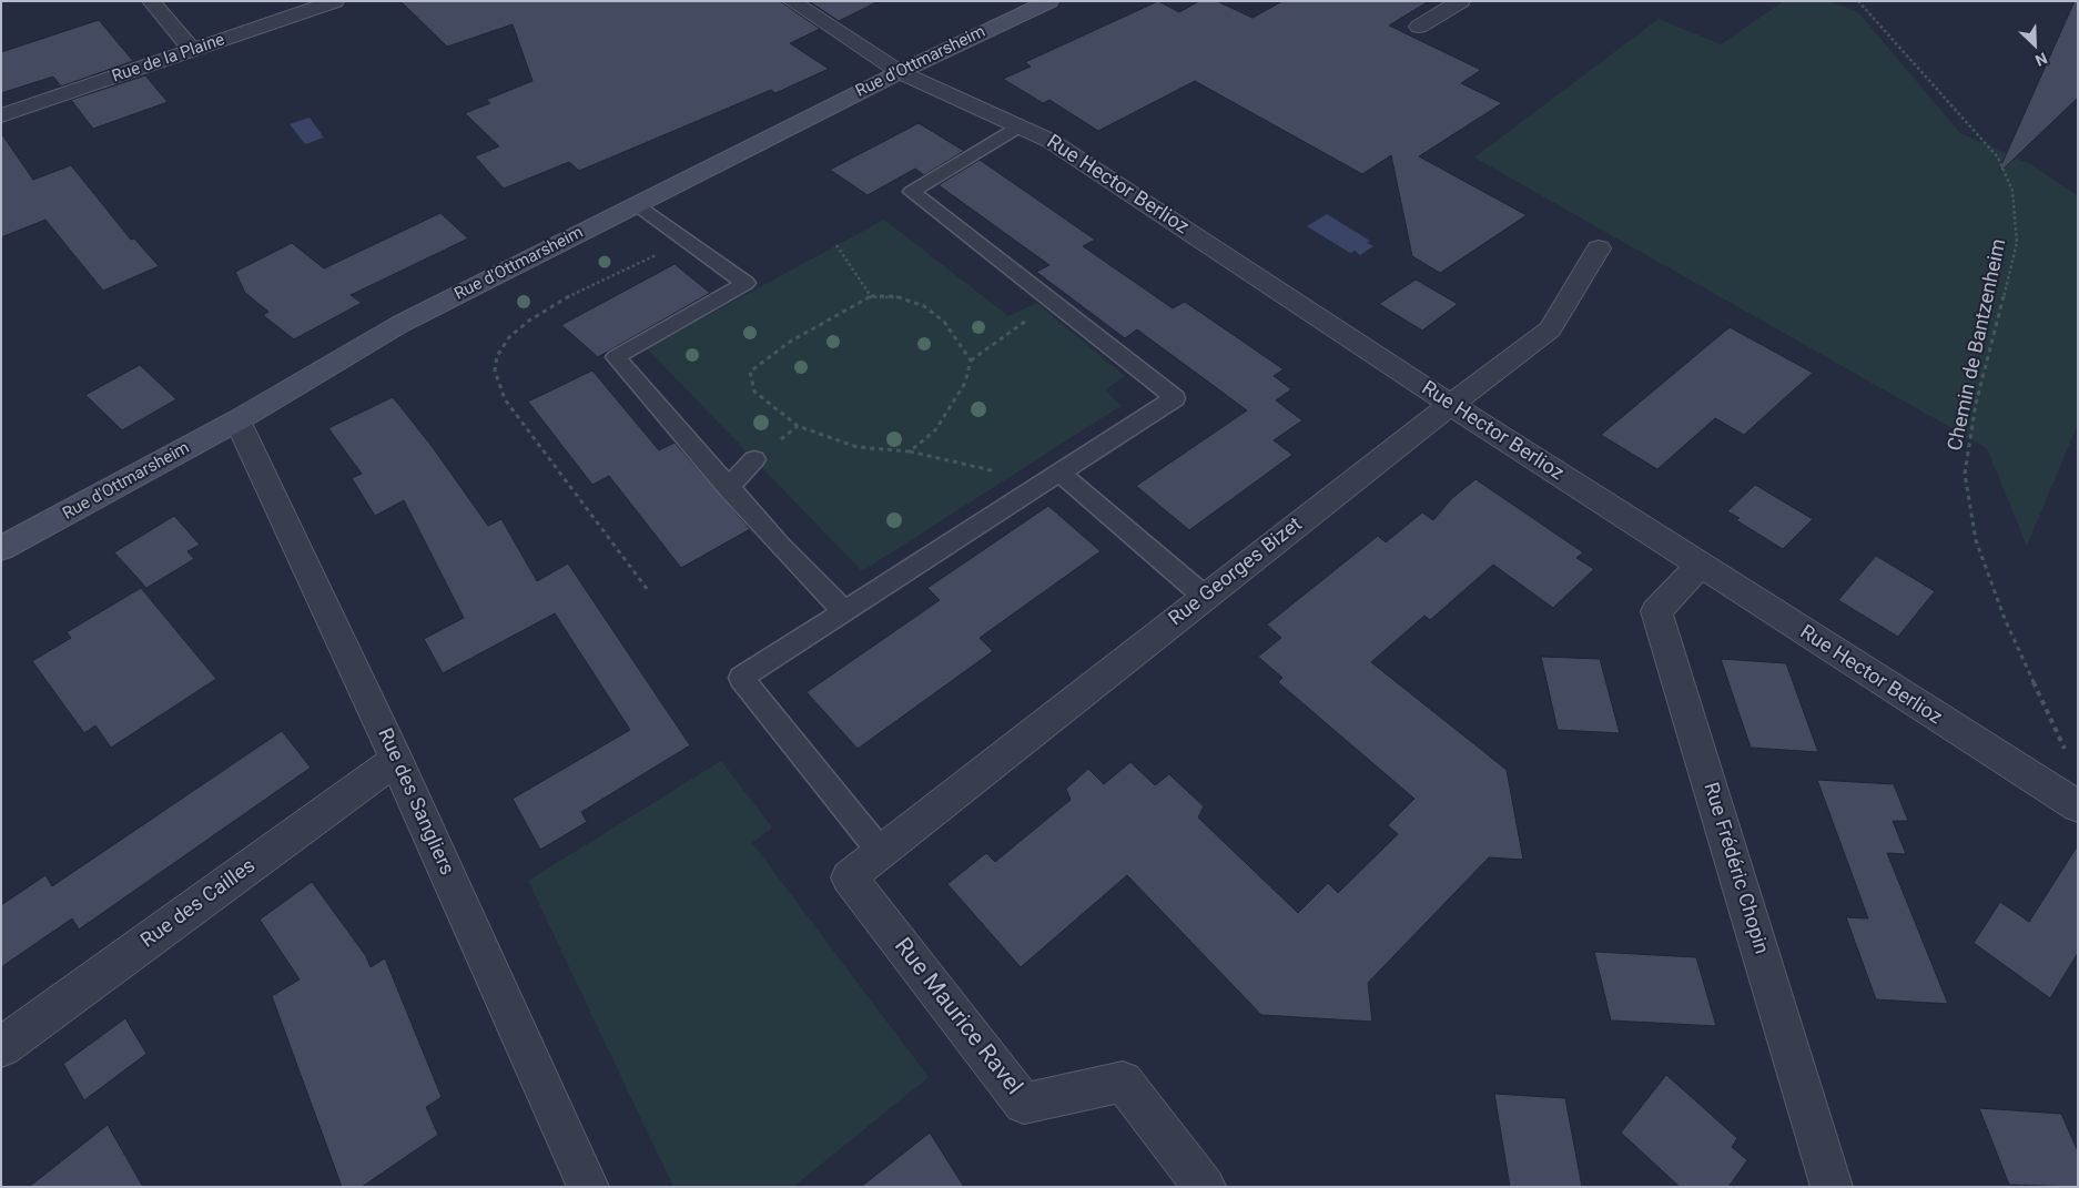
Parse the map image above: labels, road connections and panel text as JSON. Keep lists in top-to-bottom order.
{
  "streets": {
    "main road": ["Rue d'Ottmarsheim"],
    "street": [
      "Rue de la Plaine",
      "Rue Hector Berlioz",
      "Rue Georges Bizet",
      "Rue des Sangliers",
      "Rue Frédéric Chopin",
      "Rue des Cailles",
      "Rue Maurice Ravel"
    ],
    "path": ["Chemin de Bantzenheim"]
  },
  "crossings": [
    ["Rue d'Ottmarsheim", "Rue Hector Berlioz"],
    ["Rue d'Ottmarsheim", "Rue des Sangliers"],
    ["Rue Hector Berlioz", "Chemin de Bantzenheim"],
    ["Rue Hector Berlioz", "Rue Georges Bizet"],
    ["Rue Hector Berlioz", "Rue Frédéric Chopin"],
    ["Rue Georges Bizet", "Rue Maurice Ravel"],
    ["Rue des Sangliers", "Rue des Cailles"]
  ],
  "north": "bottom right"
}
